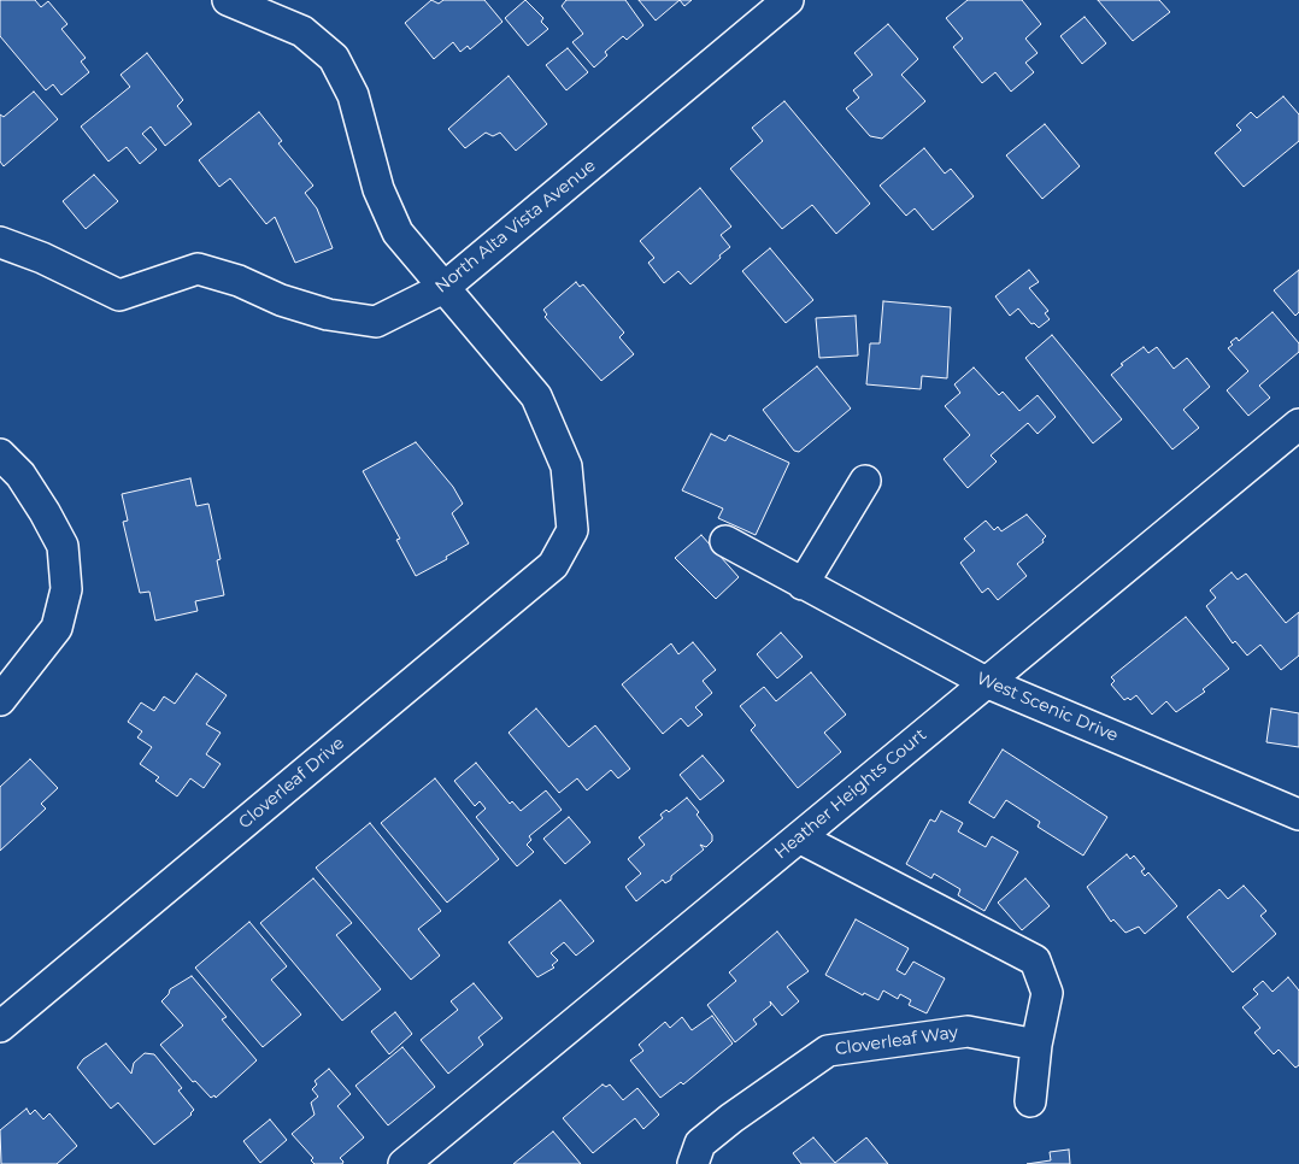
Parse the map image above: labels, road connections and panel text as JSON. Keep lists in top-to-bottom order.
{
  "streets": {
    "street": [
      "North Alta Vista Avenue",
      "West Scenic Drive",
      "Cloverleaf Drive",
      "Heather Heights Court",
      "Cloverleaf Way"
    ]
  },
  "crossings": [
    ["North Alta Vista Avenue", "Cloverleaf Drive"],
    ["West Scenic Drive", "Heather Heights Court"]
  ]
}
